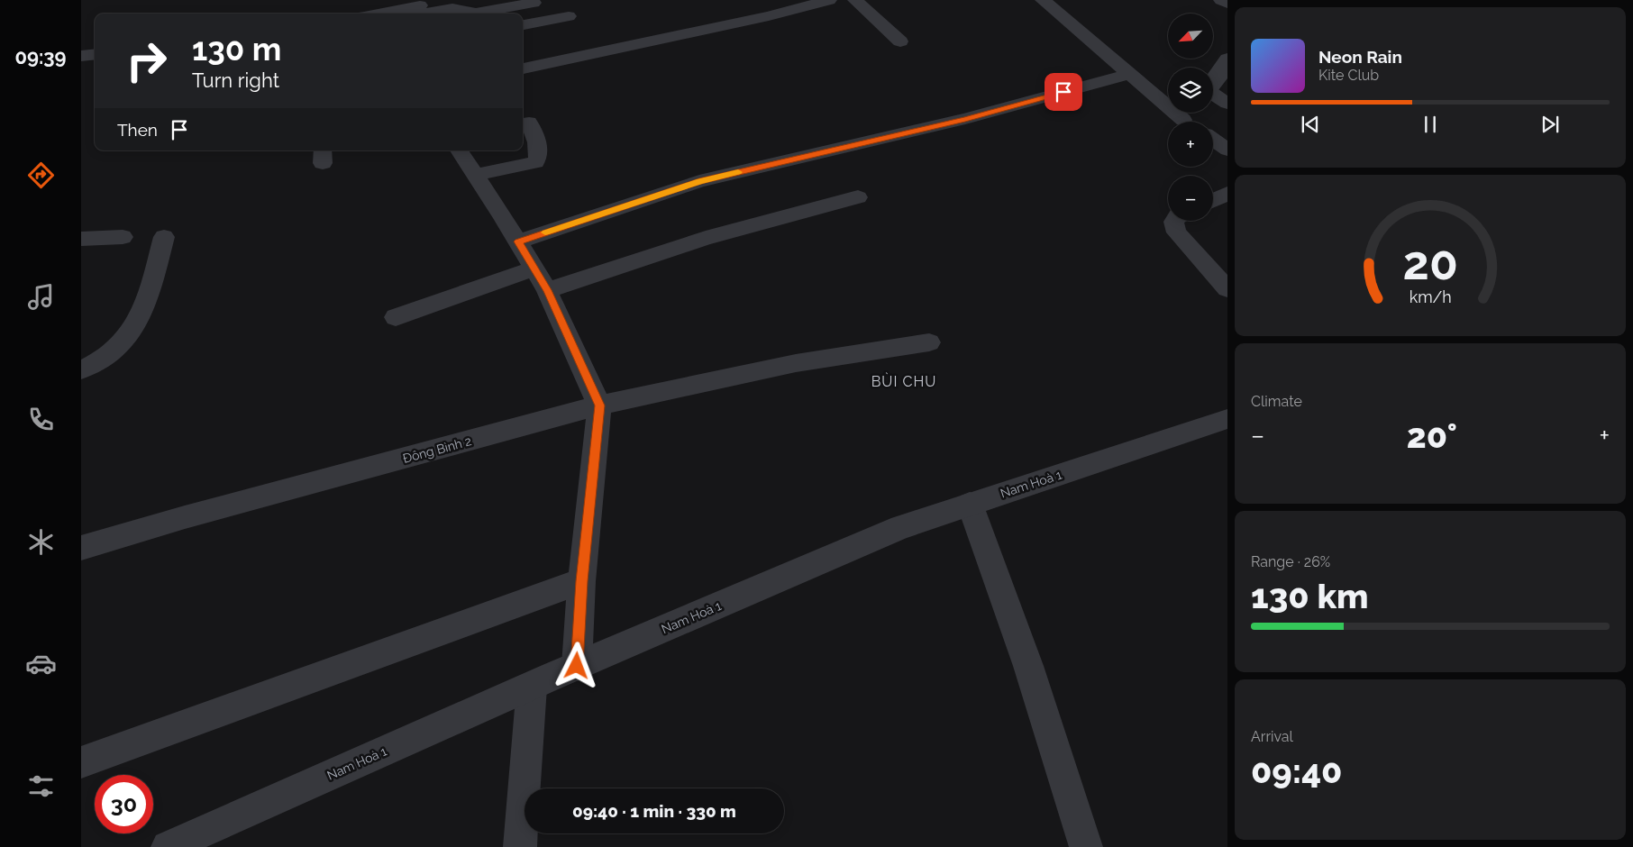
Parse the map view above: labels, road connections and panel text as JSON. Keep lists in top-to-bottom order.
{
  "streets": {
    "street": ["Đông Bình 2", "Nam Hoà 1"]
  },
  "districts": ["BÙI CHU"],
  "north": "bottom left",
  "page": {
    "tabs": "09:39",
    "map_buttons": ["+", "−"],
    "turn": ["130 m", "Turn right"],
    "song": ["Neon Rain", "Kite Club"],
    "then": "Then",
    "tile": [
      "Climate",
      ["Range · 26%", "130 km"],
      ["Arrival", "09:40"]
    ],
    "heat": ["−", "20°", "+"],
    "limit": "30",
    "trip": "09:40 · 1 min · 330 m",
    "gauge": ["20", "km/h"]
  }
}
